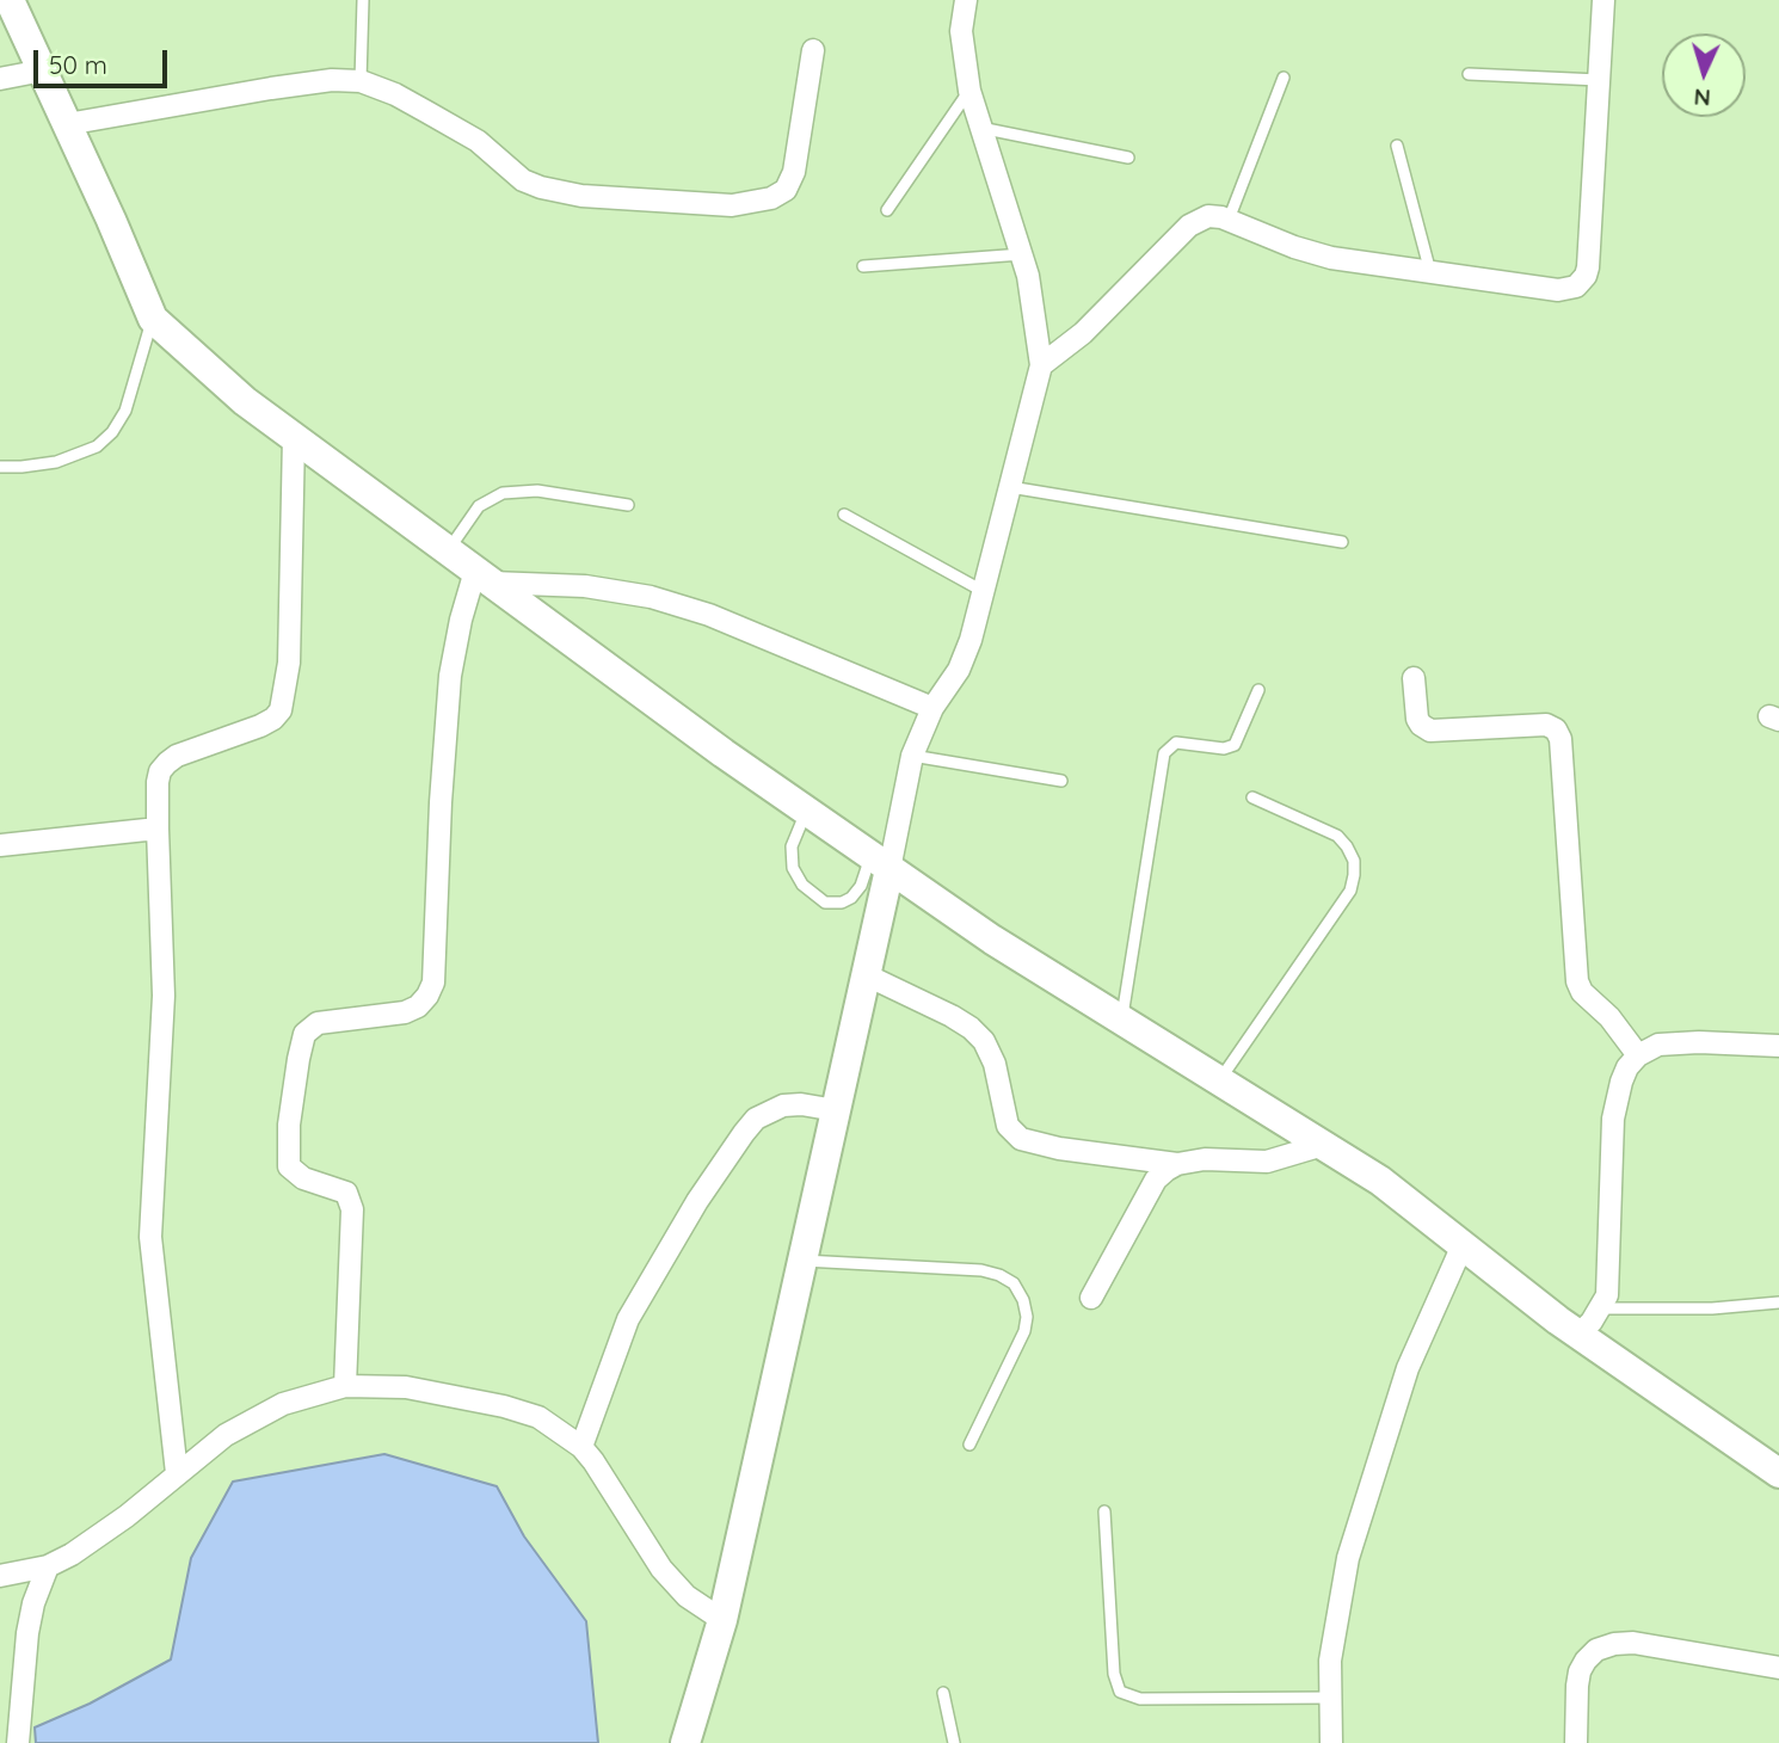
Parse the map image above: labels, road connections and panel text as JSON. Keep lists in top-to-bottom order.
{
  "scale_bar": "50 m",
  "north": "bottom"
}
